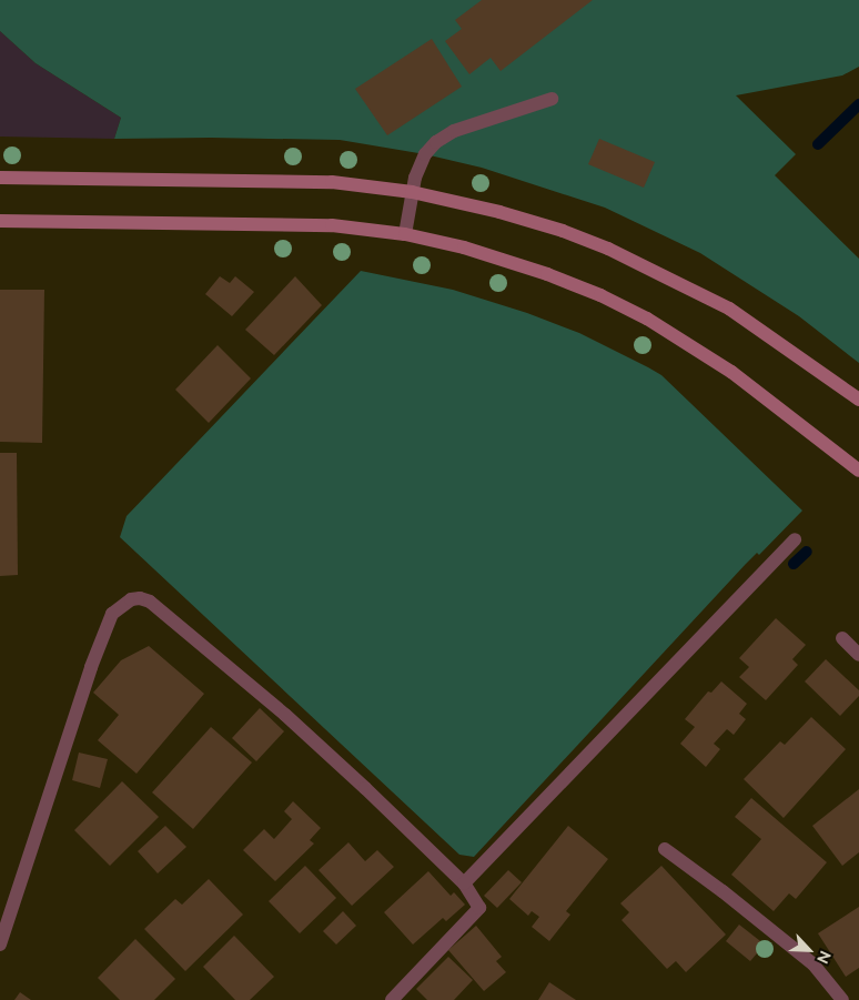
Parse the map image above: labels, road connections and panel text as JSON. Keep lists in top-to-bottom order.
{
  "north": "bottom right"
}
